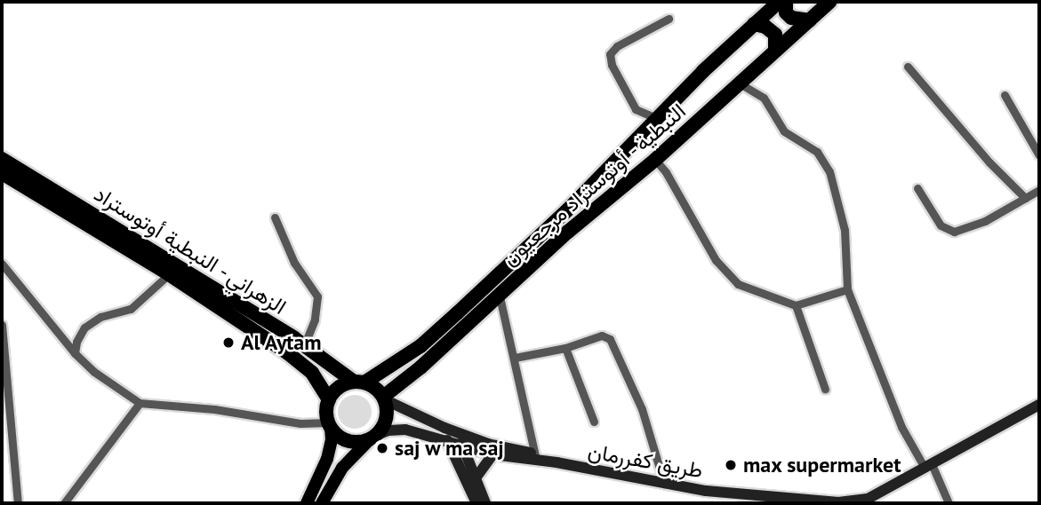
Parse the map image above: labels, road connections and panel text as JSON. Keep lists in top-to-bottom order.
{
  "streets": {
    "highway": ["النبطية - أوتوستراد مرجعيون", "الزهراني - النبطية أوتوستراد"],
    "main road": ["طريق كفررمان"]
  },
  "crossings": [
    ["النبطية - أوتوستراد مرجعيون", "الزهراني - النبطية أوتوستراد"]
  ],
  "places": ["Al Aytam", "saj w ma saj", "max supermarket"]
}
